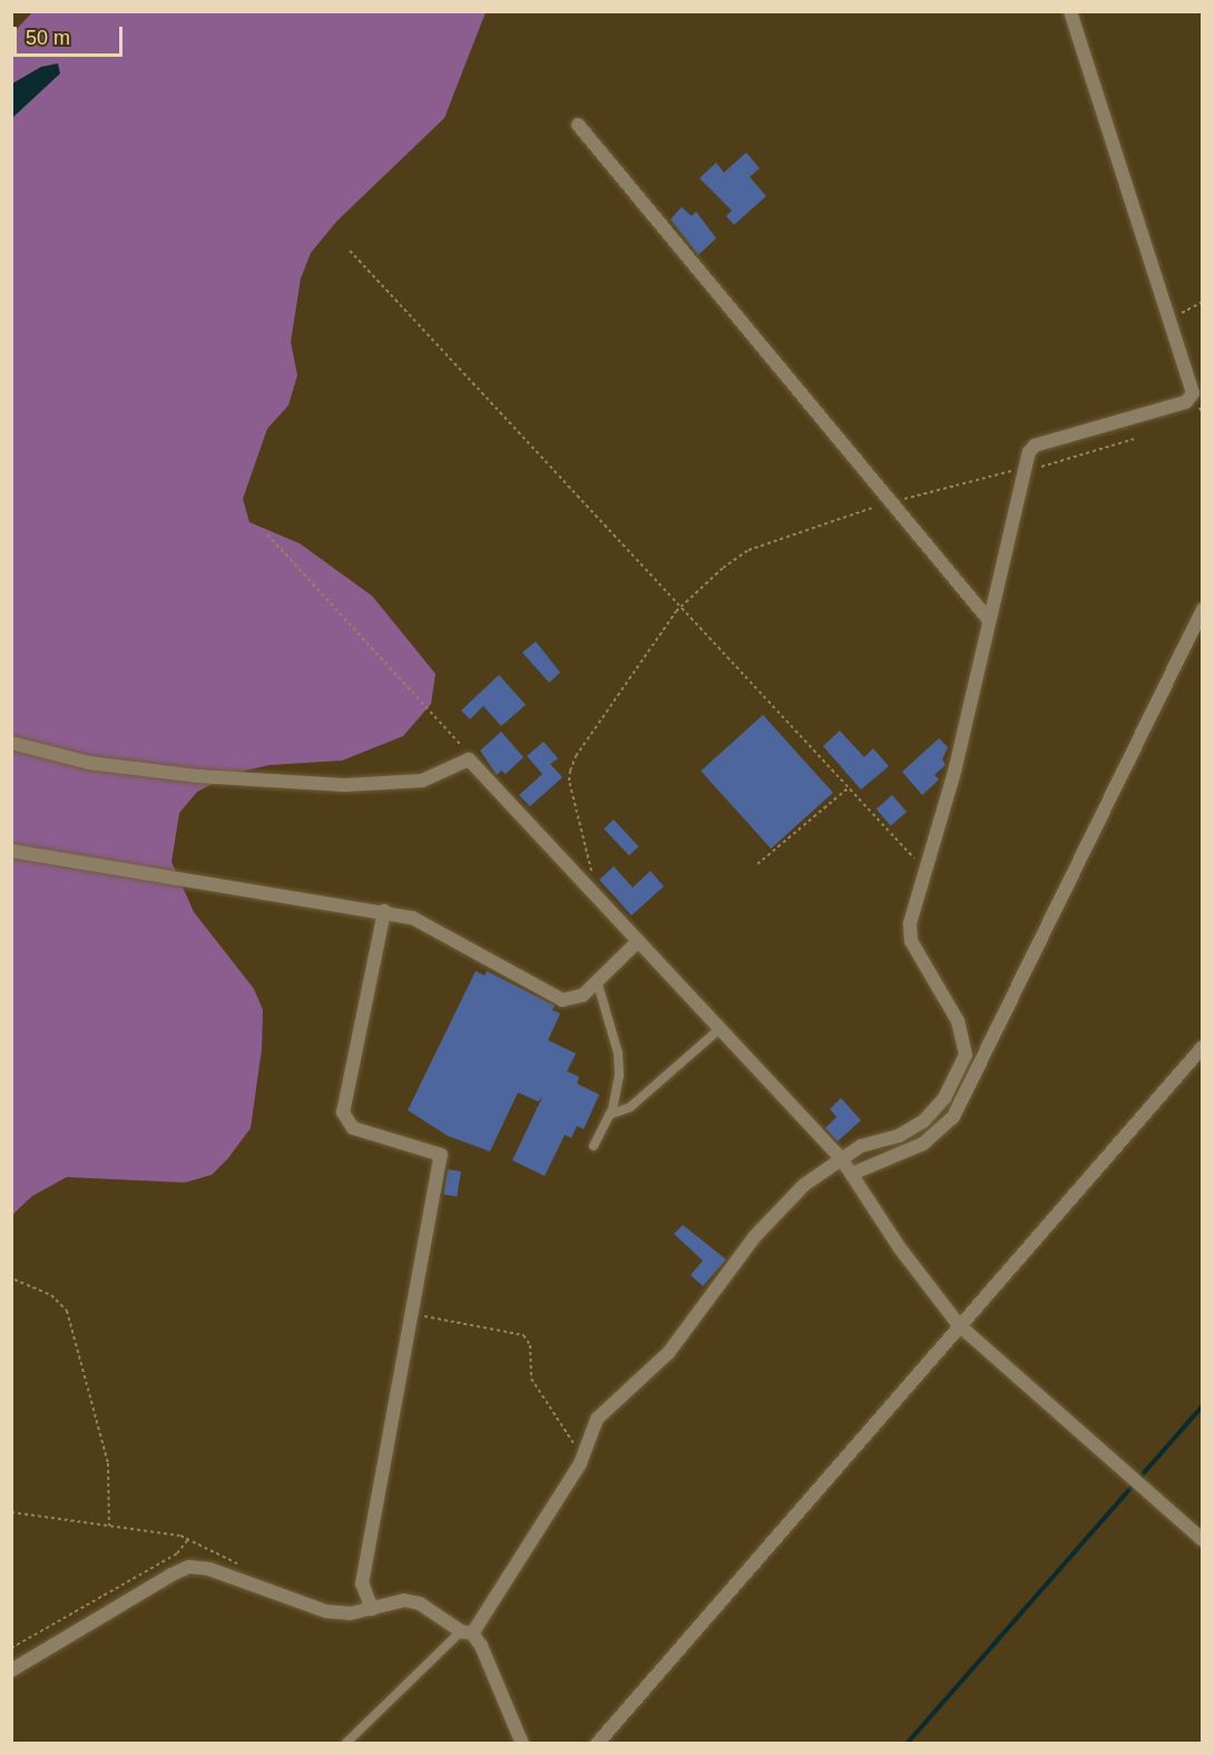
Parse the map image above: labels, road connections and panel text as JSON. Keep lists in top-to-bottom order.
{
  "scale_bar": "50 m"
}
